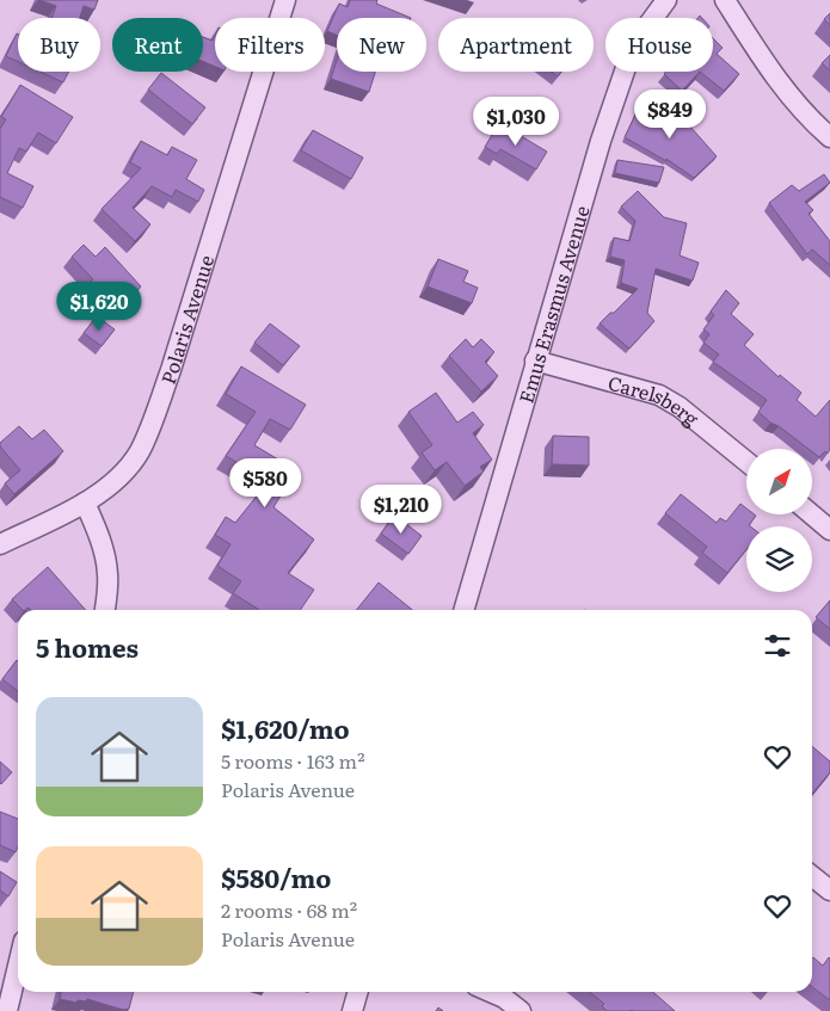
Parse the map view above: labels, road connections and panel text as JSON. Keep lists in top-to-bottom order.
{
  "streets": {
    "street": ["Emus Erasmus Avenue", "Polaris Avenue", "Carelsberg"]
  },
  "crossings": [
    ["Emus Erasmus Avenue", "Carelsberg"]
  ],
  "north": "top right",
  "page": {
    "chip": [
      "Buy",
      "Rent",
      "Filters",
      "New",
      "Apartment",
      "House"
    ],
    "price": [
      "$849",
      "$1,030",
      "$1,620",
      "$580",
      "$1,210"
    ],
    "heading": "5 homes",
    "list": [
      {
        "name": "$1,620/mo",
        "note": "5 rooms · 163 m² · Polaris Avenue"
      },
      {
        "name": "$580/mo",
        "note": "2 rooms · 68 m² · Polaris Avenue"
      }
    ]
  }
}
